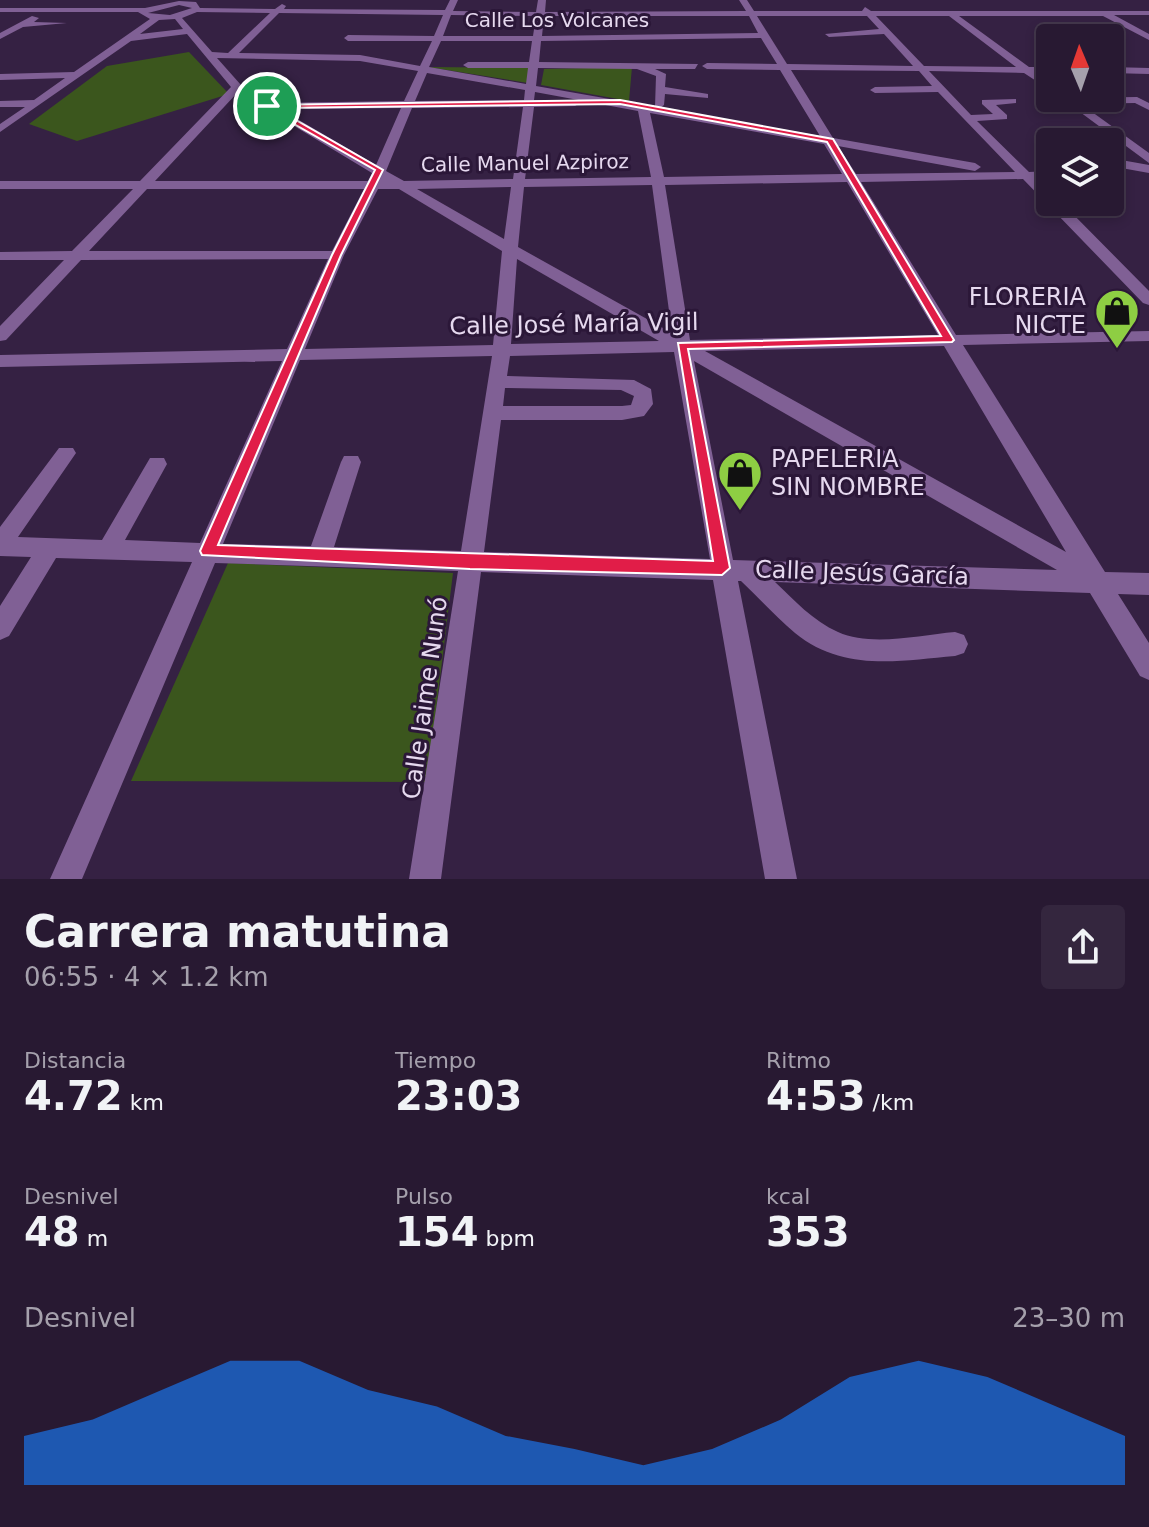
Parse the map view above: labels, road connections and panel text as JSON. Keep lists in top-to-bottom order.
{
  "streets": {
    "street": [
      "Calle Los Volcanes",
      "Calle Manuel Azpiroz",
      "Calle José María Vigil",
      "Calle Jesús García",
      "Calle Jaime Nunó"
    ]
  },
  "crossings": [
    ["Calle Los Volcanes", "Calle Jaime Nunó"],
    ["Calle Manuel Azpiroz", "Calle Jaime Nunó"],
    ["Calle José María Vigil", "Calle Jaime Nunó"],
    ["Calle Jesús García", "Calle Jaime Nunó"]
  ],
  "places": {
    "shop": ["FLORERIA NICTE", "PAPELERIA SIN NOMBRE"]
  },
  "north": "top",
  "page": {
    "heading": ["Carrera matutina", "06:55 · 4 × 1.2 km"],
    "stats": [
      ["Distancia", "4.72 km"],
      ["Tiempo", "23:03"],
      ["Ritmo", "4:53 /km"],
      ["Desnivel", "48 m"],
      ["Pulso", "154 bpm"],
      ["kcal", "353"]
    ],
    "chart": ["Desnivel", "23–30 m"]
  }
}
